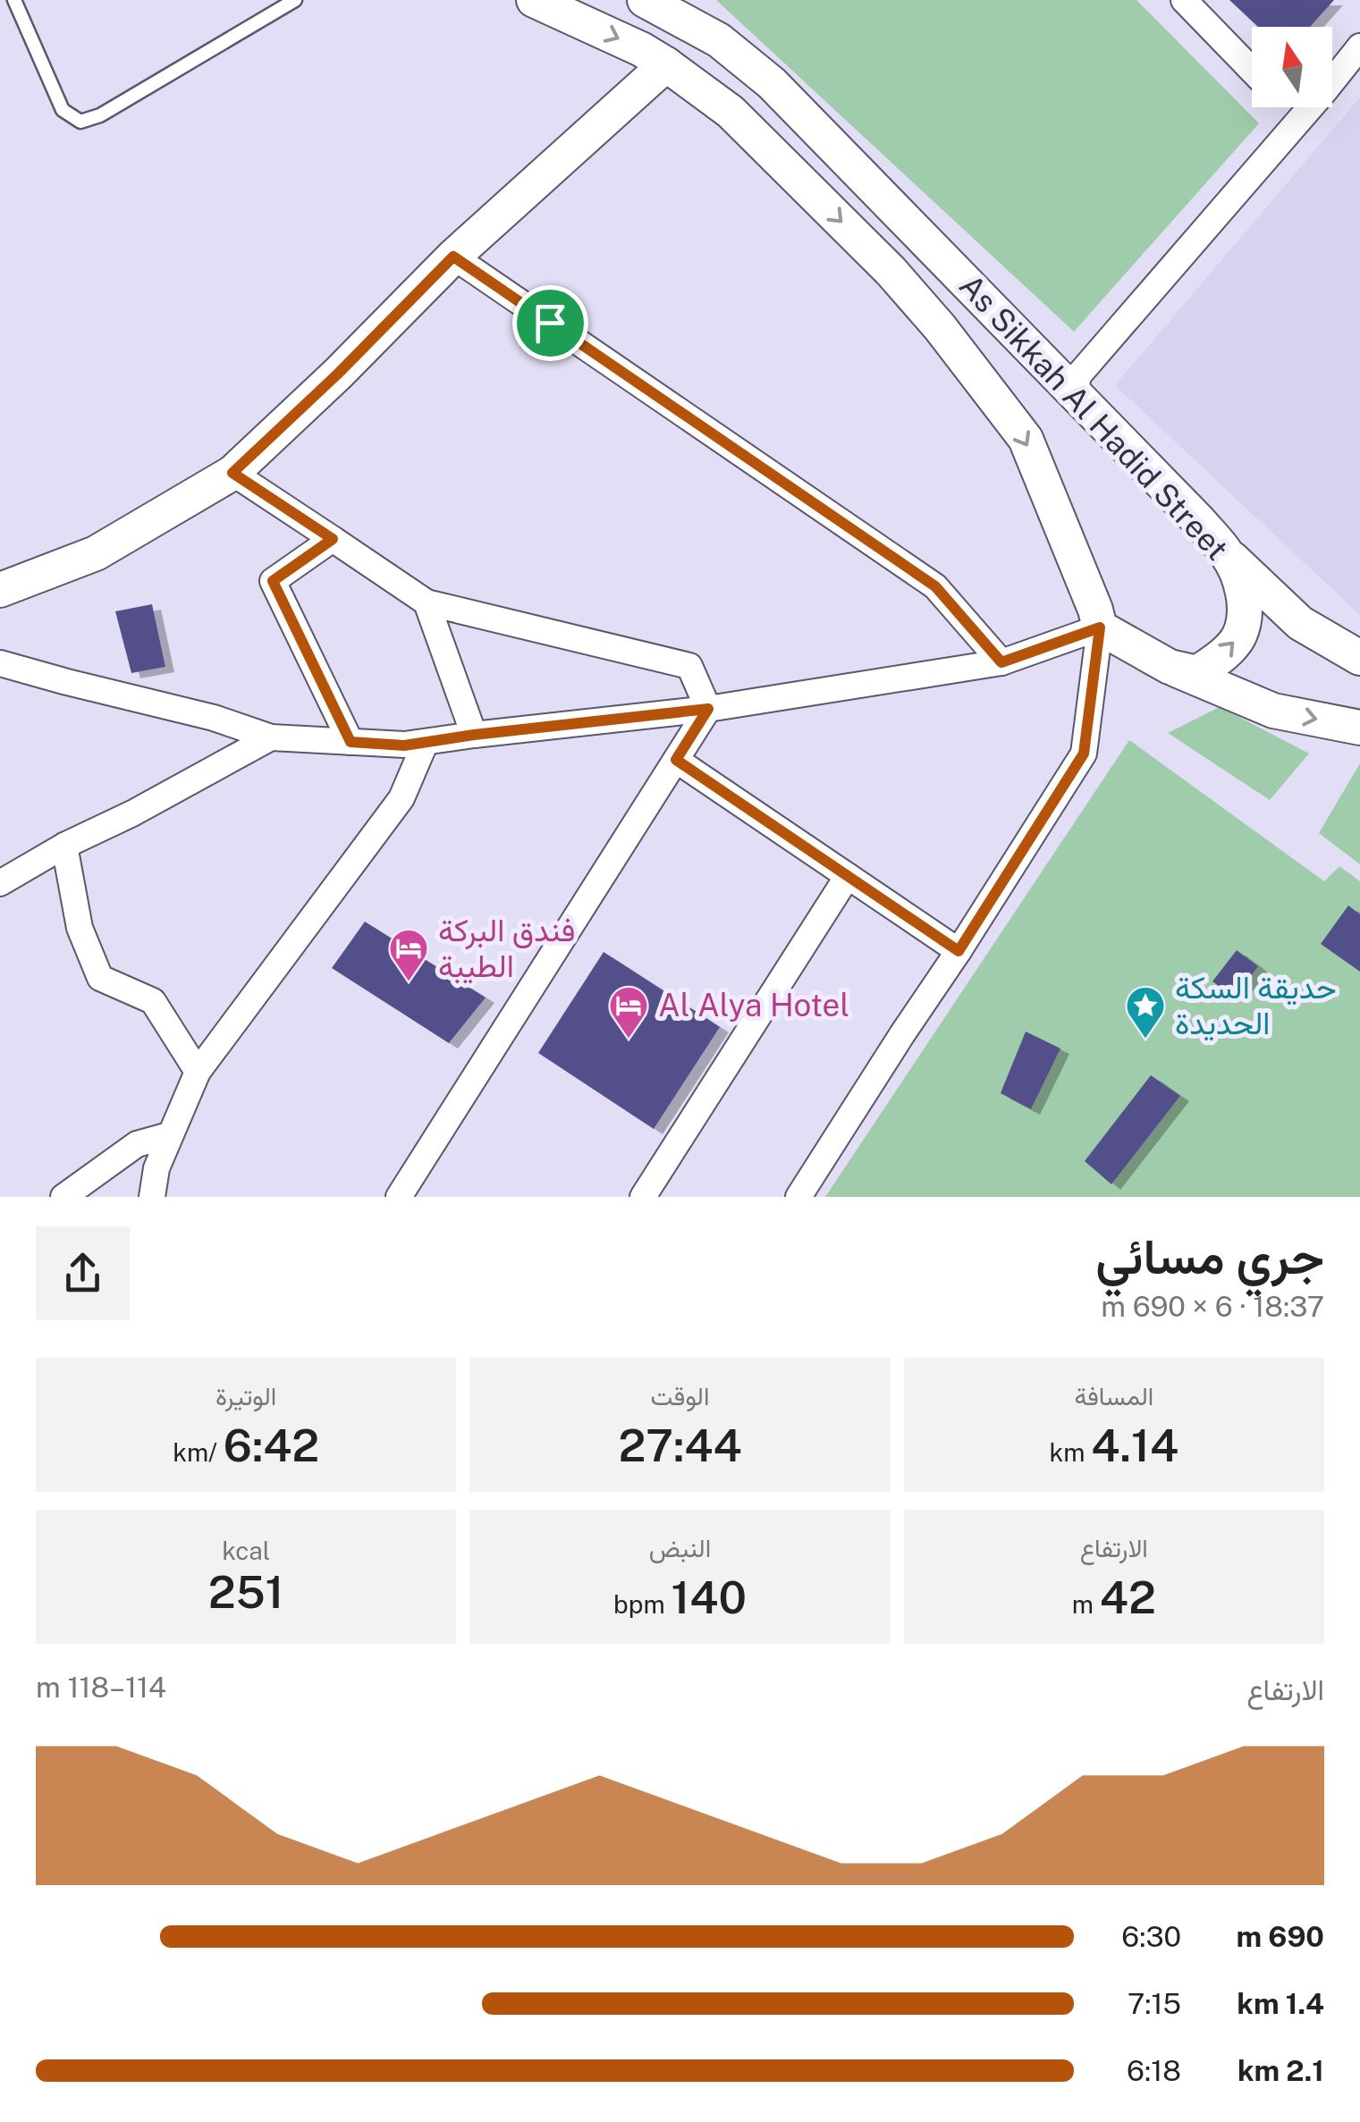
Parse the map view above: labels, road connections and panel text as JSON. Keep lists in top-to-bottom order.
{
  "streets": {
    "main road": ["As Sikkah Al Hadid Street"]
  },
  "places": {
    "hotel": ["فندق البركة الطيبة", "Al Alya Hotel"],
    "place": ["حديقة السكة الحديدة"]
  },
  "north": "top",
  "page": {
    "heading": ["جري مسائي", "18:37 · 6 × 690 m"],
    "stats": [
      ["المسافة", "4.14 km"],
      ["الوقت", "27:44"],
      ["الوتيرة", "6:42 /km"],
      ["الارتفاع", "42 m"],
      ["النبض", "140 bpm"],
      ["kcal", "251"]
    ],
    "chart": ["الارتفاع", "114–118 m"],
    "list": [
      {
        "name": "690 m",
        "note": "6:30"
      },
      {
        "name": "1.4 km",
        "note": "7:15"
      },
      {
        "name": "2.1 km",
        "note": "6:18"
      }
    ]
  }
}
